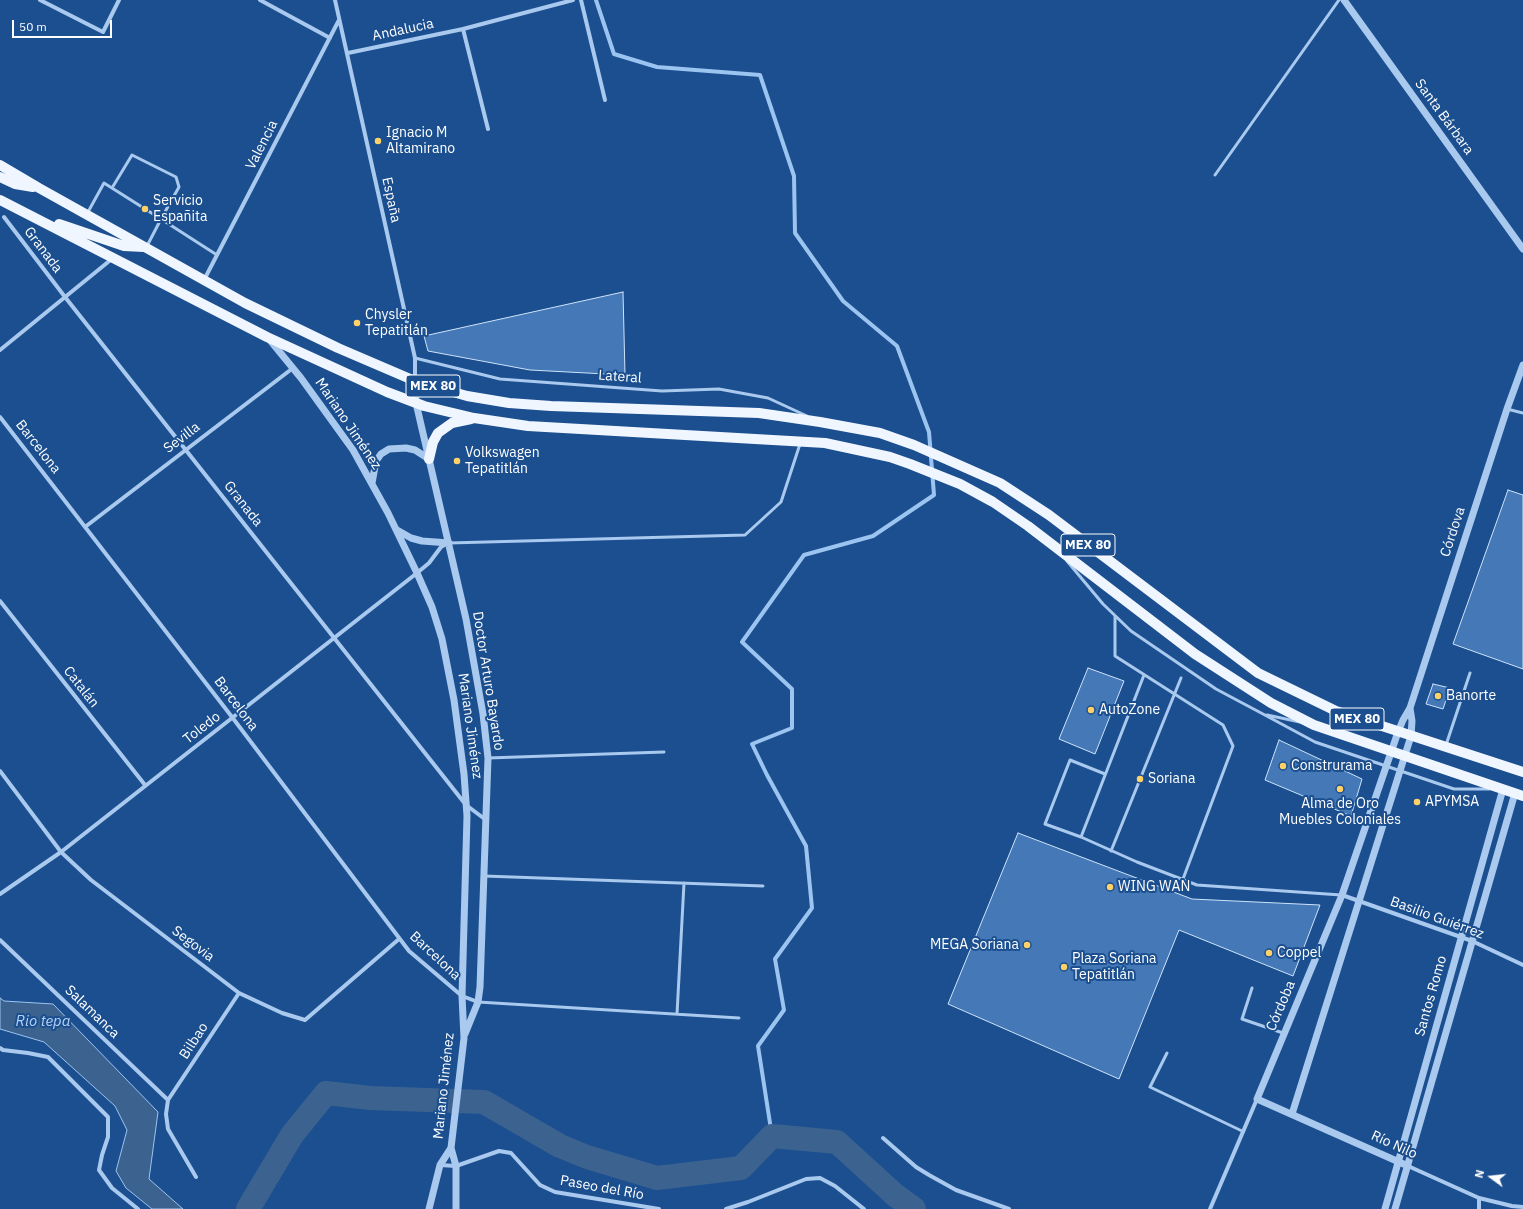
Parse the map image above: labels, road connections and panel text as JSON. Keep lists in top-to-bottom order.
{
  "streets": {
    "main road": ["MEX 80"],
    "street": [
      "Andalucia",
      "Santa Bárbara",
      "Valencia",
      "España",
      "Granada",
      "Mariano Jiménez",
      "Sevilla",
      "Barcelona",
      "Córdova",
      "Doctor Arturo Bayardo",
      "Catalán",
      "Toledo",
      "Basilio Guiérrez",
      "Segovia",
      "Santos Romo",
      "Córdoba",
      "Salamanca",
      "Bilbao",
      "Río Nilo",
      "Paseo del Río"
    ],
    "lane": ["Lateral"]
  },
  "crossings": [
    ["Andalucia", "España"],
    ["Valencia", "España"],
    ["Valencia", "MEX 80"],
    ["España", "Lateral"],
    ["España", "MEX 80"],
    ["España", "Doctor Arturo Bayardo"],
    ["Granada", "Mariano Jiménez"],
    ["Granada", "Sevilla"],
    ["Granada", "Doctor Arturo Bayardo"],
    ["Granada", "Toledo"],
    ["Lateral", "MEX 80"],
    ["MEX 80", "Mariano Jiménez"],
    ["MEX 80", "Córdova"],
    ["MEX 80", "Doctor Arturo Bayardo"],
    ["MEX 80", "Santos Romo"],
    ["MEX 80", "Córdoba"],
    ["Mariano Jiménez", "Sevilla"],
    ["Mariano Jiménez", "Barcelona"],
    ["Mariano Jiménez", "Doctor Arturo Bayardo"],
    ["Mariano Jiménez", "Toledo"],
    ["Mariano Jiménez", "Paseo del Río"],
    ["Sevilla", "Barcelona"],
    ["Barcelona", "Doctor Arturo Bayardo"],
    ["Barcelona", "Toledo"],
    ["Barcelona", "Segovia"],
    ["Córdova", "Córdoba"],
    ["Doctor Arturo Bayardo", "Toledo"],
    ["Catalán", "Toledo"],
    ["Toledo", "Segovia"],
    ["Basilio Guiérrez", "Santos Romo"],
    ["Basilio Guiérrez", "Córdoba"],
    ["Segovia", "Bilbao"],
    ["Santos Romo", "Río Nilo"],
    ["Córdoba", "Río Nilo"],
    ["Salamanca", "Bilbao"]
  ],
  "water": ["Rio tepa"],
  "places": [
    "Ignacio M Altamirano",
    "Servicio Españita",
    "Chysler Tepatitlán",
    "Volkswagen Tepatitlán",
    "Banorte",
    "AutoZone",
    "Construrama",
    "Soriana",
    "Alma de Oro Muebles Coloniales",
    "APYMSA",
    "WING WAN",
    "MEGA Soriana",
    "Coppel",
    "Plaza Soriana Tepatitlán"
  ],
  "scale_bar": "50 m",
  "north": "left"
}
